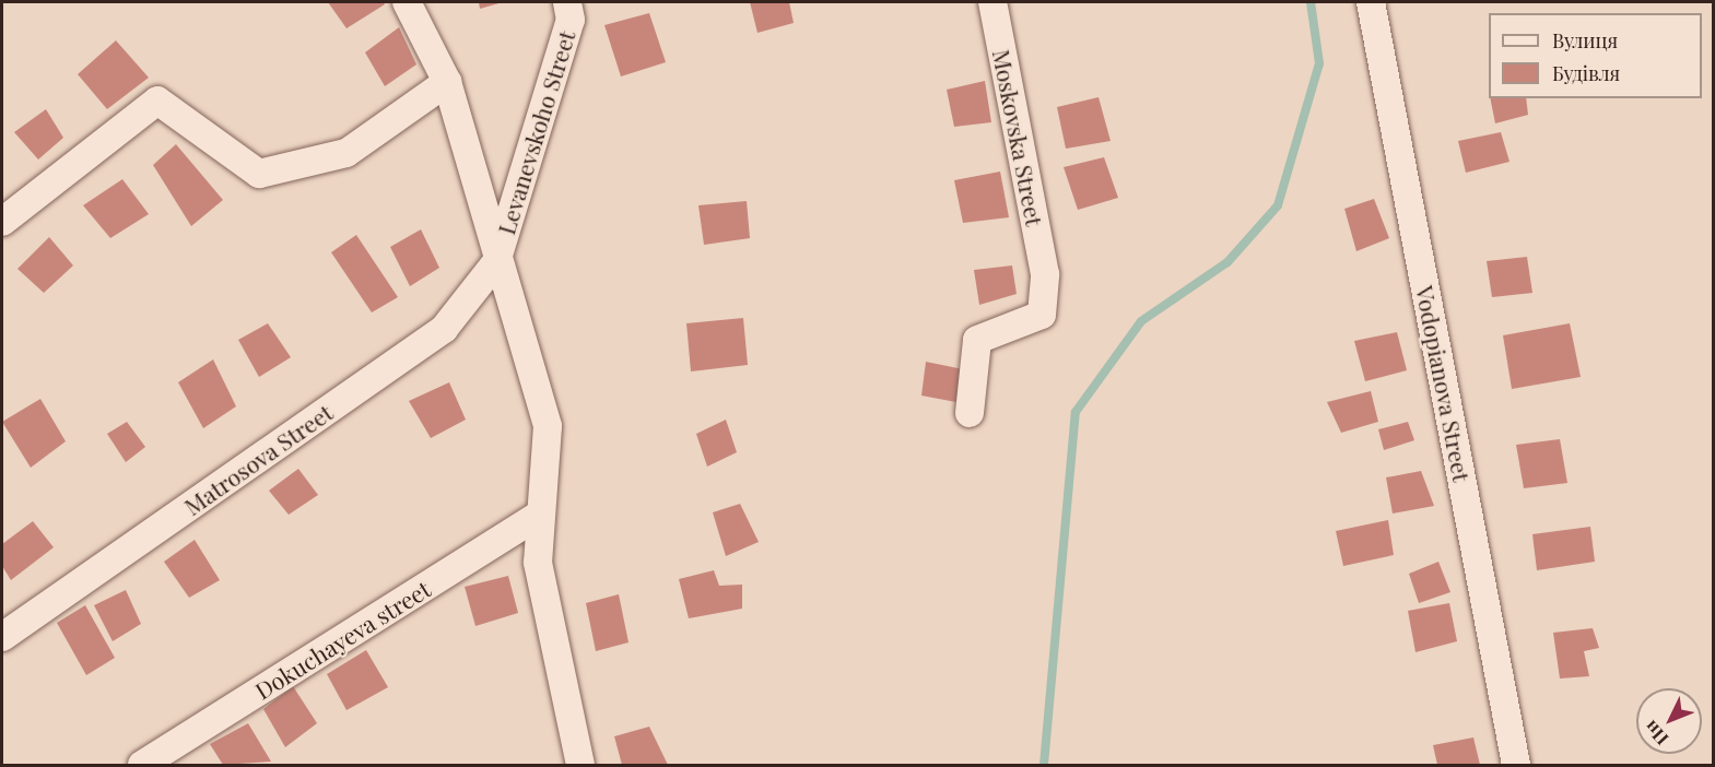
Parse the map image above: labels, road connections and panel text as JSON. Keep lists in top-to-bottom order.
{
  "streets": {
    "street": [
      "Levanevskoho Street",
      "Moskovska Street",
      "Vodopianova Street",
      "Matrosova Street",
      "Dokuchayeva street"
    ]
  },
  "crossings": [
    ["Levanevskoho Street", "Matrosova Street"]
  ],
  "legend": ["Вулиця", "Будівля"],
  "north": "bottom left"
}
